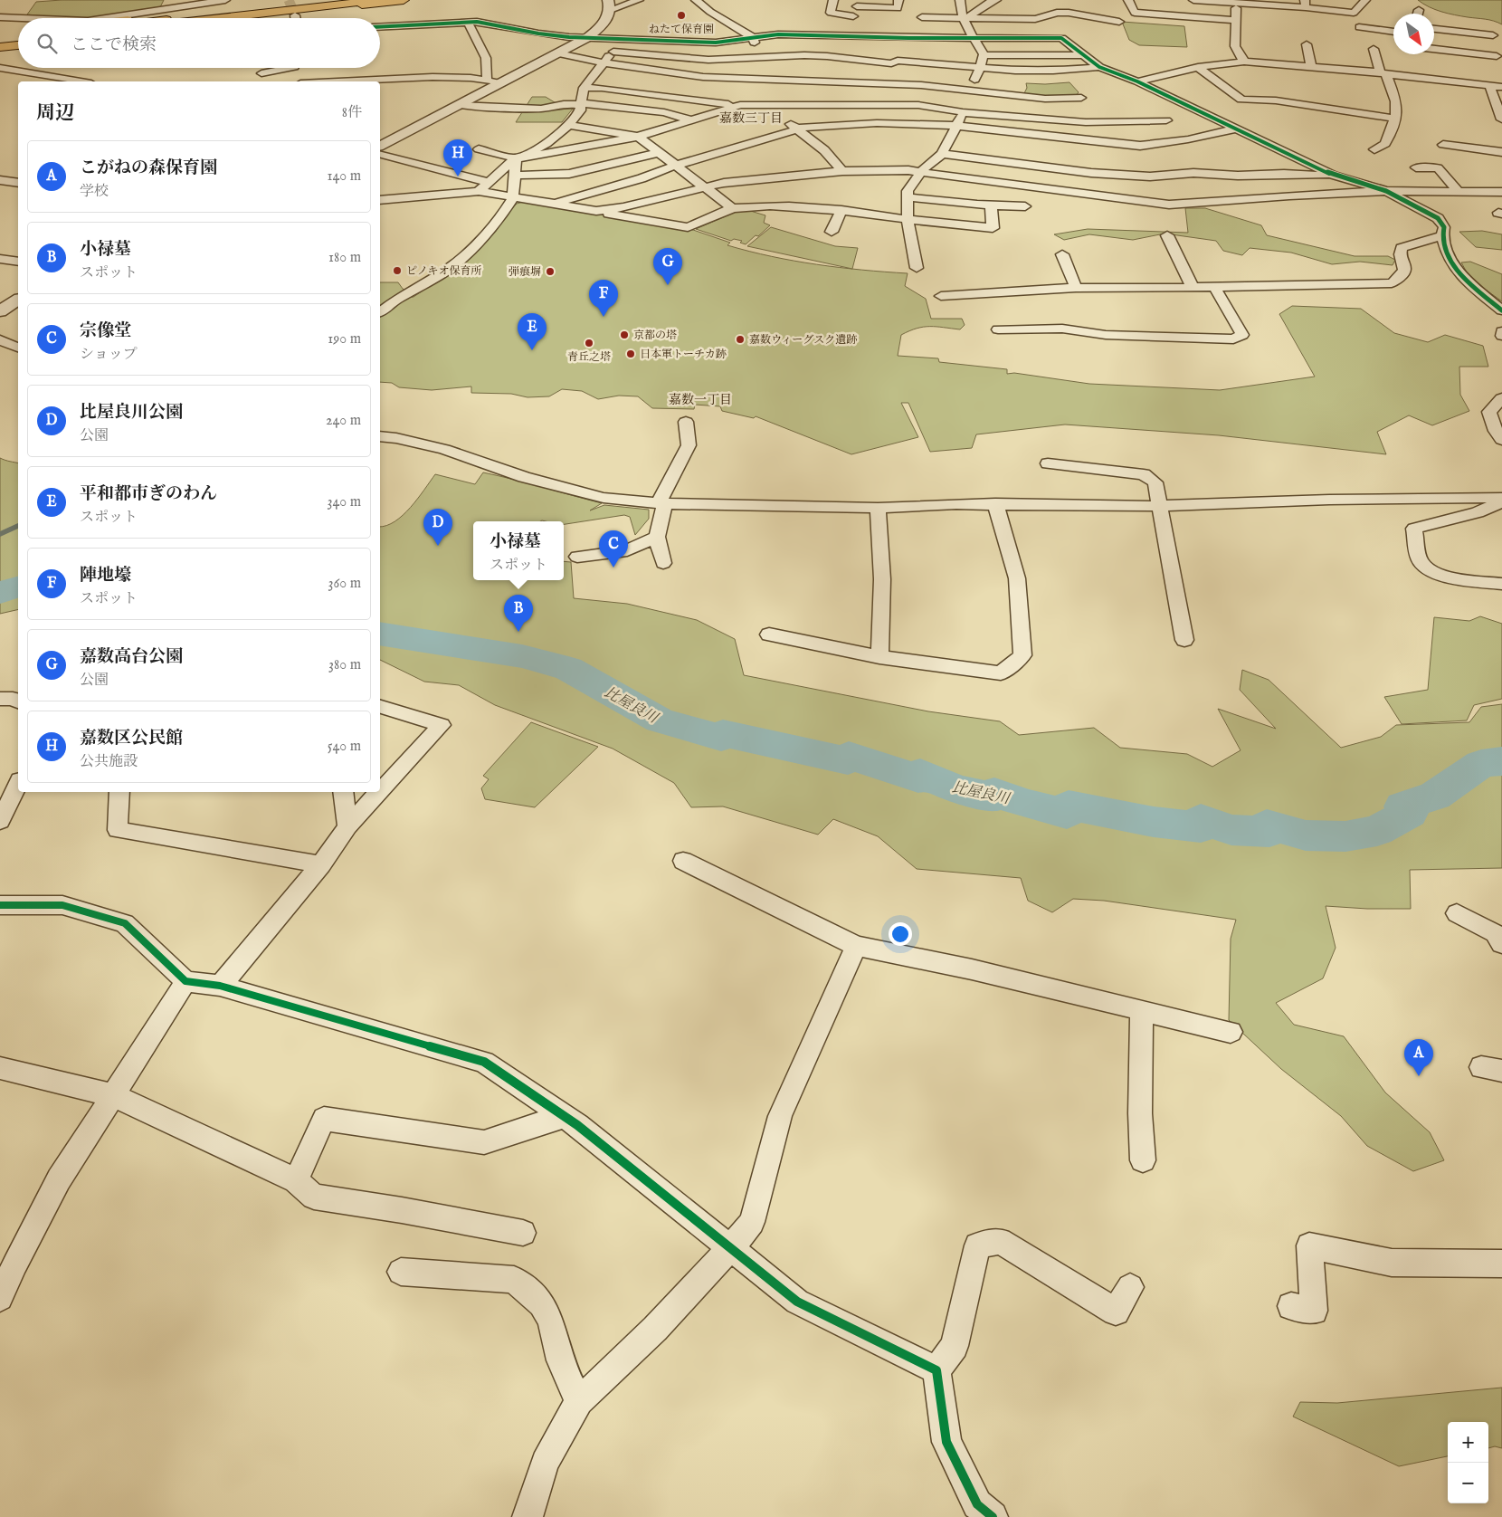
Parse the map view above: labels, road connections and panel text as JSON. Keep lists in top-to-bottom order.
{
  "districts": ["嘉数三丁目", "嘉数一丁目"],
  "water": ["比屋良川"],
  "places": [
    "ねたて保育園",
    "ピノキオ保育所",
    "弾痕塀",
    "京都の塔",
    "嘉数ウィーグスク遺跡",
    "青丘之塔",
    "日本軍トーチカ跡"
  ],
  "north": "bottom right",
  "page": {
    "search": "ここで検索",
    "heading": ["周辺", "8件"],
    "pins": [
      "H",
      "G",
      "F",
      "E",
      "D",
      "C",
      "B",
      "A"
    ],
    "list": [
      {
        "mark": "A",
        "name": "こがねの森保育園",
        "note": "学校",
        "value": "140 m"
      },
      {
        "mark": "B",
        "name": "小禄墓",
        "note": "スポット",
        "value": "180 m"
      },
      {
        "mark": "C",
        "name": "宗像堂",
        "note": "ショップ",
        "value": "190 m"
      },
      {
        "mark": "D",
        "name": "比屋良川公園",
        "note": "公園",
        "value": "240 m"
      },
      {
        "mark": "E",
        "name": "平和都市ぎのわん",
        "note": "スポット",
        "value": "340 m"
      },
      {
        "mark": "F",
        "name": "陣地壕",
        "note": "スポット",
        "value": "360 m"
      },
      {
        "mark": "G",
        "name": "嘉数高台公園",
        "note": "公園",
        "value": "380 m"
      },
      {
        "mark": "H",
        "name": "嘉数区公民館",
        "note": "公共施設",
        "value": "540 m"
      }
    ],
    "popup": ["小禄墓", "スポット"],
    "map_buttons": ["+", "−"]
  }
}
